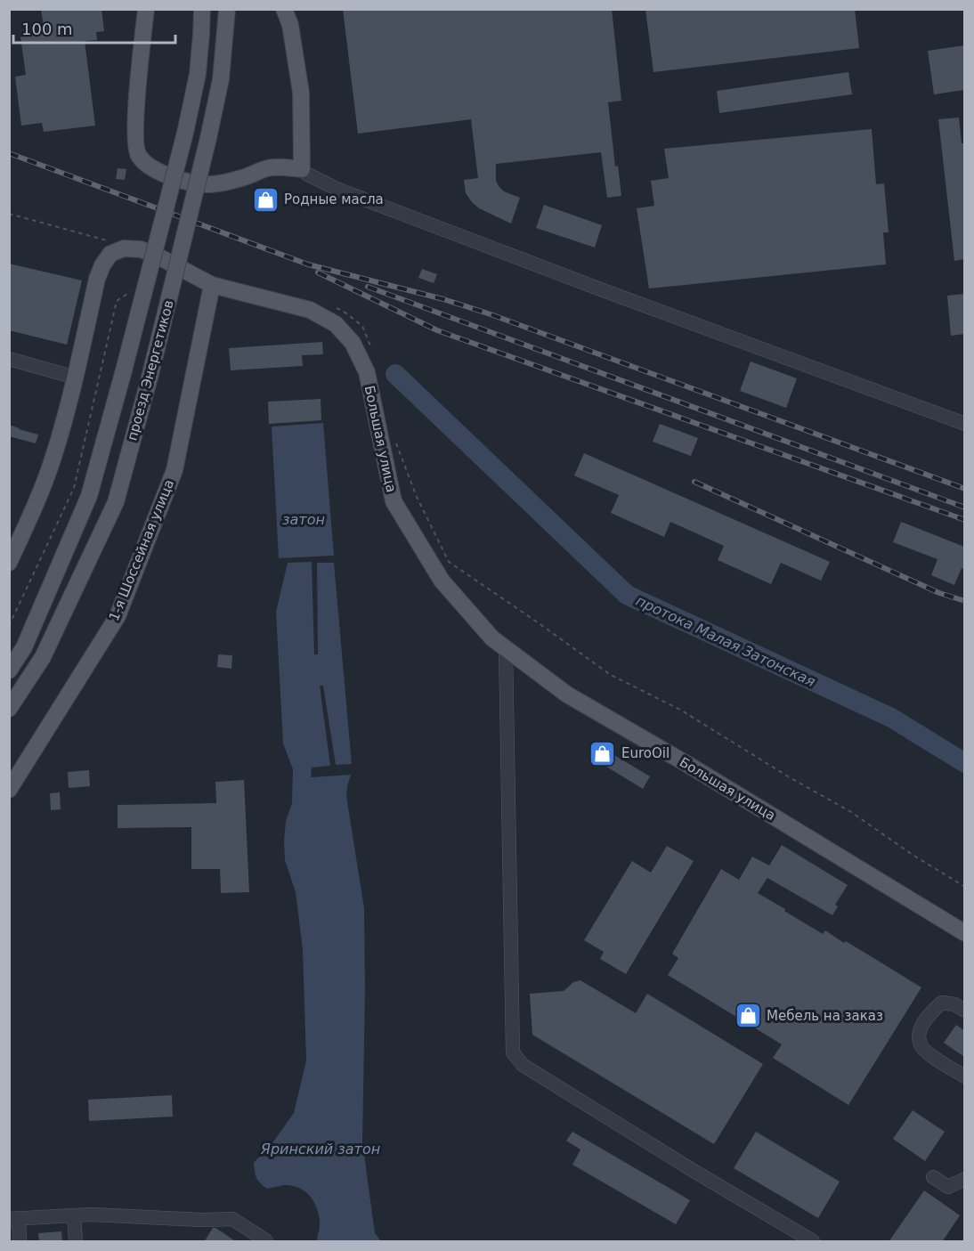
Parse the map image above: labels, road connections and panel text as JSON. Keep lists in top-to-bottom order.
{
  "streets": {
    "main road": ["проезд Энергетиков", "Большая улица", "1-я Шоссейная улица"]
  },
  "crossings": [
    ["Большая улица", "1-я Шоссейная улица"]
  ],
  "water": ["затон", "протока Малая Затонская", "Яринский затон"],
  "places": {
    "shop": ["Родные масла", "EuroOil", "Мебель на заказ"]
  },
  "scale_bar": "100 m"
}
